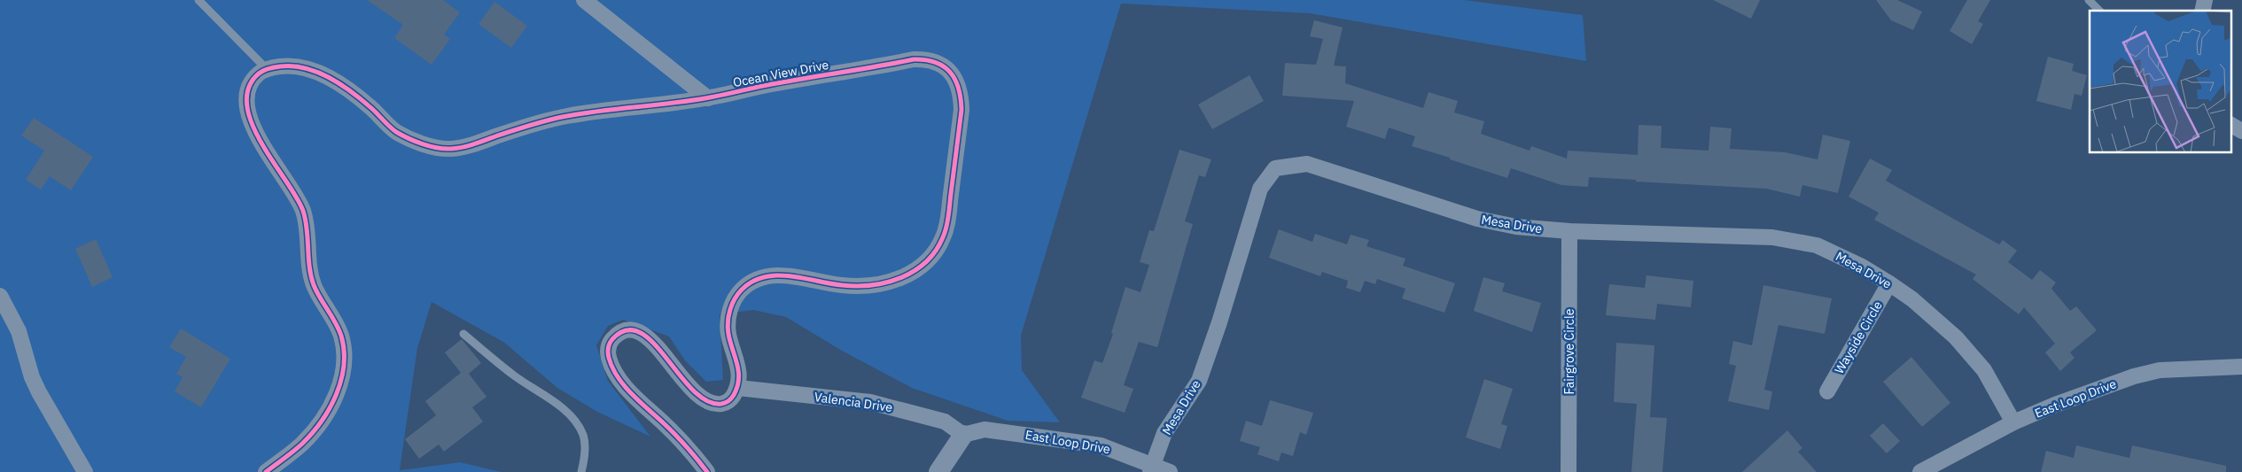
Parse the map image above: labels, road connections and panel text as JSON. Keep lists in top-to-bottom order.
{
  "streets": {
    "street": [
      "Ocean View Drive",
      "Mesa Drive",
      "Wayside Circle",
      "Fairgrove Circle",
      "East Loop Drive",
      "Valencia Drive"
    ]
  },
  "crossings": [
    ["Ocean View Drive", "Valencia Drive"],
    ["Mesa Drive", "Wayside Circle"],
    ["Mesa Drive", "Fairgrove Circle"],
    ["Mesa Drive", "East Loop Drive"],
    ["East Loop Drive", "Valencia Drive"]
  ]
}
